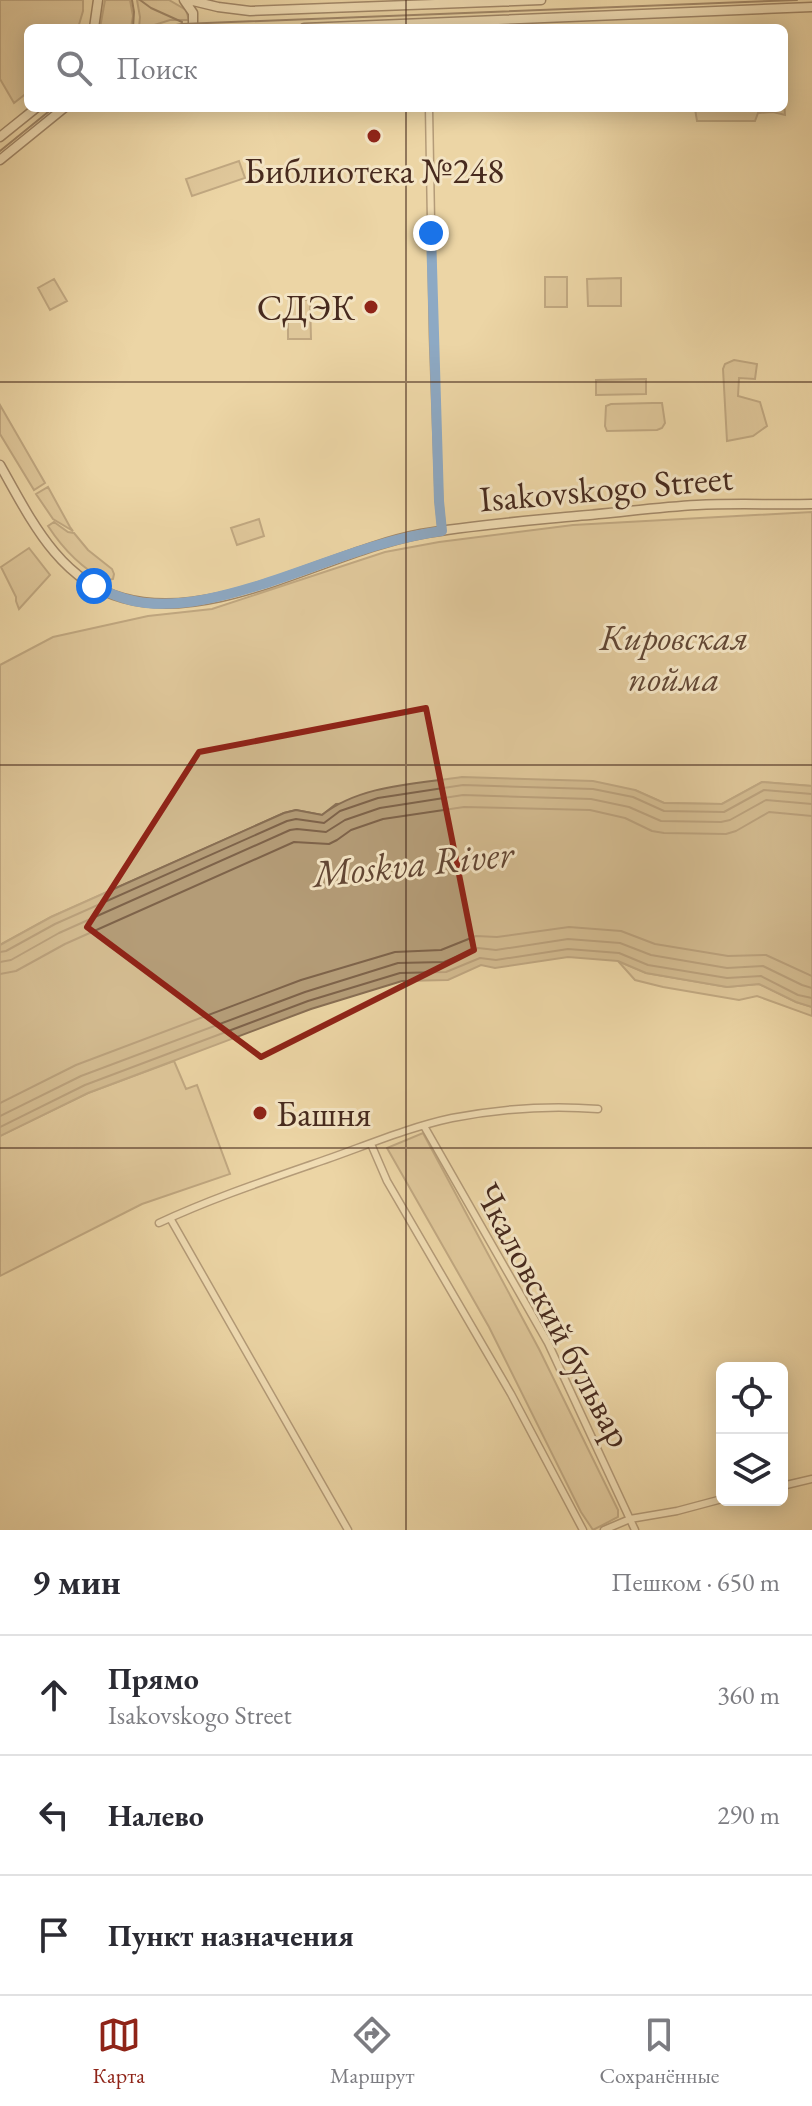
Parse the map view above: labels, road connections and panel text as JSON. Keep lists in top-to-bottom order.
{
  "streets": {
    "main road": ["Isakovskogo Street"],
    "street": ["Чкаловский бульвар"]
  },
  "water": ["Moskva River"],
  "parks": ["Кировская пойма"],
  "places": ["Библиотека №248", "СДЭК", "Башня"],
  "page": {
    "search": "Поиск",
    "heading": ["9 мин", "Пешком · 650 m"],
    "list": [
      ["Прямо", "Isakovskogo Street", "360 m"],
      ["Налево", "290 m"],
      "Пункт назначения"
    ],
    "nav": ["Карта", "Маршрут", "Сохранённые"]
  }
}
